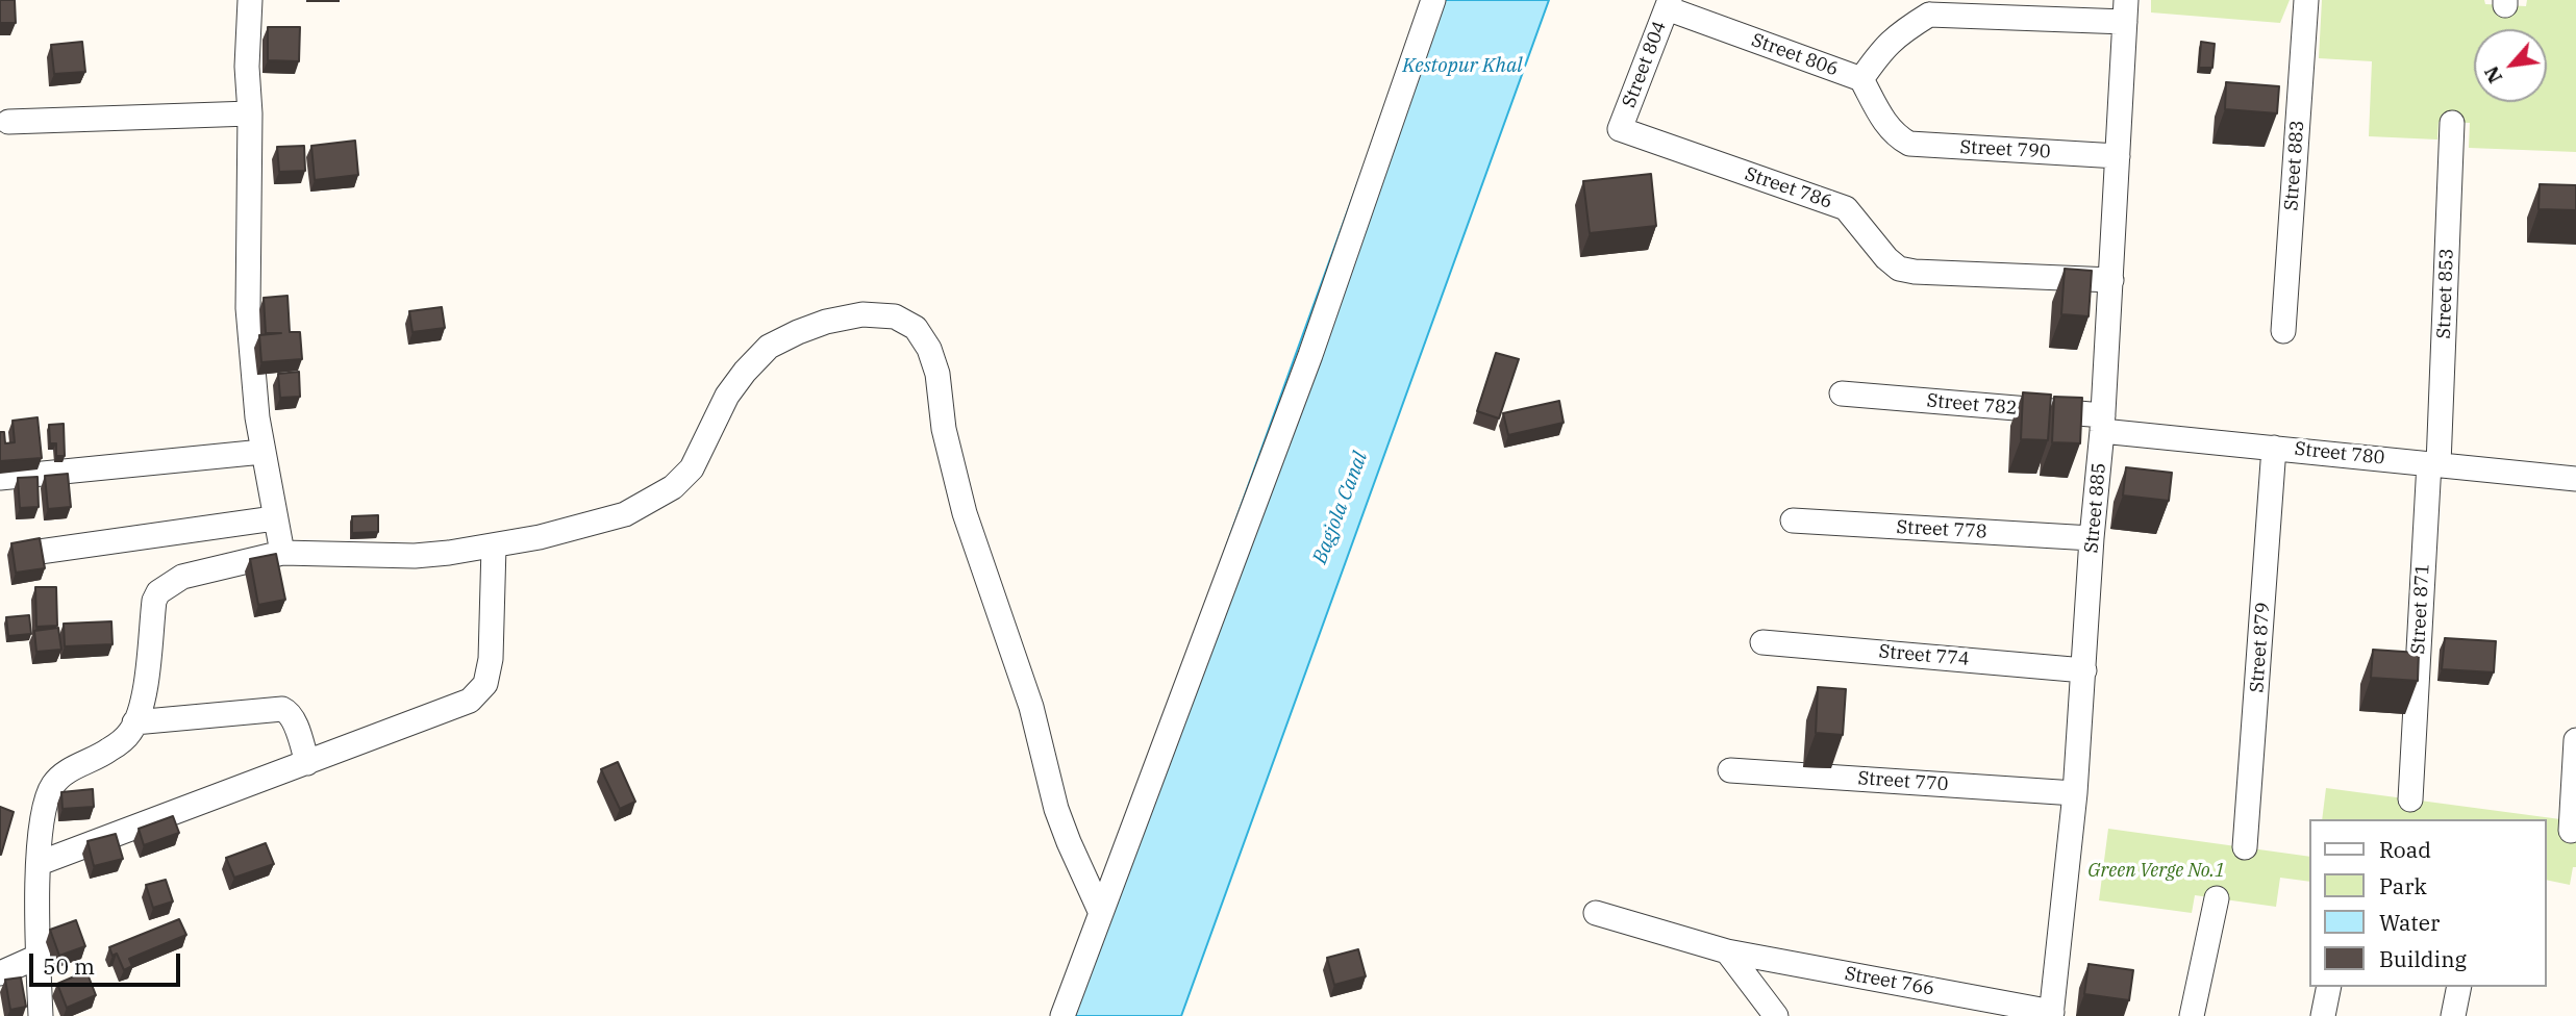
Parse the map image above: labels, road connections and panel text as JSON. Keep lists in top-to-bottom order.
{
  "streets": {
    "street": [
      "Street 806",
      "Street 804",
      "Street 790",
      "Street 883",
      "Street 786",
      "Street 853",
      "Street 782",
      "Street 780",
      "Street 885",
      "Street 778",
      "Street 871",
      "Street 879",
      "Street 774",
      "Street 770",
      "Street 766"
    ]
  },
  "crossings": [
    ["Street 806", "Street 804"],
    ["Street 806", "Street 790"],
    ["Street 804", "Street 786"],
    ["Street 790", "Street 885"],
    ["Street 786", "Street 885"],
    ["Street 853", "Street 780"],
    ["Street 853", "Street 871"],
    ["Street 782", "Street 780"],
    ["Street 782", "Street 885"],
    ["Street 780", "Street 885"],
    ["Street 780", "Street 871"],
    ["Street 780", "Street 879"],
    ["Street 885", "Street 778"],
    ["Street 885", "Street 774"],
    ["Street 885", "Street 770"],
    ["Street 885", "Street 766"]
  ],
  "water": ["Kestopur Khal", "Bagjola Canal"],
  "parks": ["Green Verge No.1"],
  "legend": [
    "Road",
    "Park",
    "Water",
    "Building"
  ],
  "scale_bar": "50 m",
  "north": "bottom left"
}
